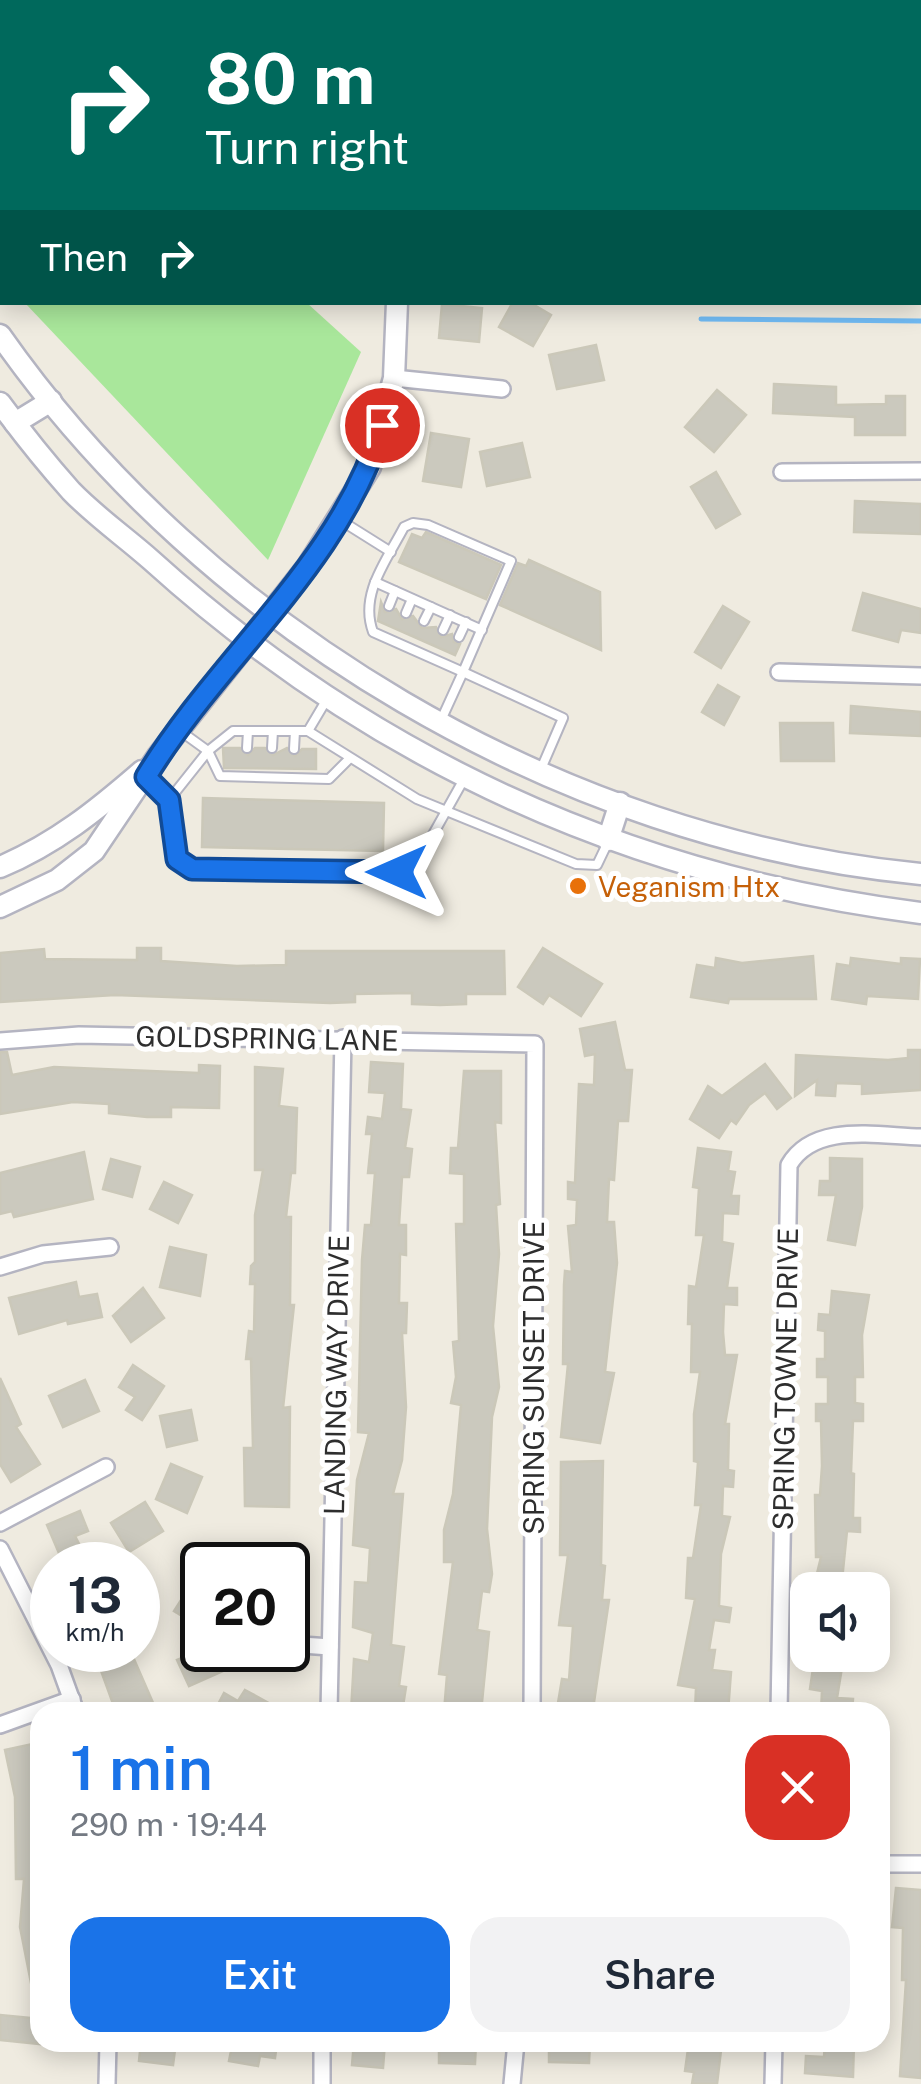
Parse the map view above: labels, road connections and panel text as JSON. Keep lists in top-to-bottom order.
{
  "streets": {
    "street": [
      "GOLDSPRING LANE",
      "LANDING WAY DRIVE",
      "SPRING SUNSET DRIVE",
      "SPRING TOWNE DRIVE"
    ]
  },
  "crossings": [
    ["GOLDSPRING LANE", "LANDING WAY DRIVE"],
    ["GOLDSPRING LANE", "SPRING SUNSET DRIVE"]
  ],
  "places": ["Veganism Htx"],
  "page": {
    "turn": ["80 m", "Turn right"],
    "then": "Then",
    "speed": "13 km/h",
    "limit": "20",
    "heading": ["1 min", "290 m · 19:44"],
    "buttons": ["Exit", "Share"]
  }
}
